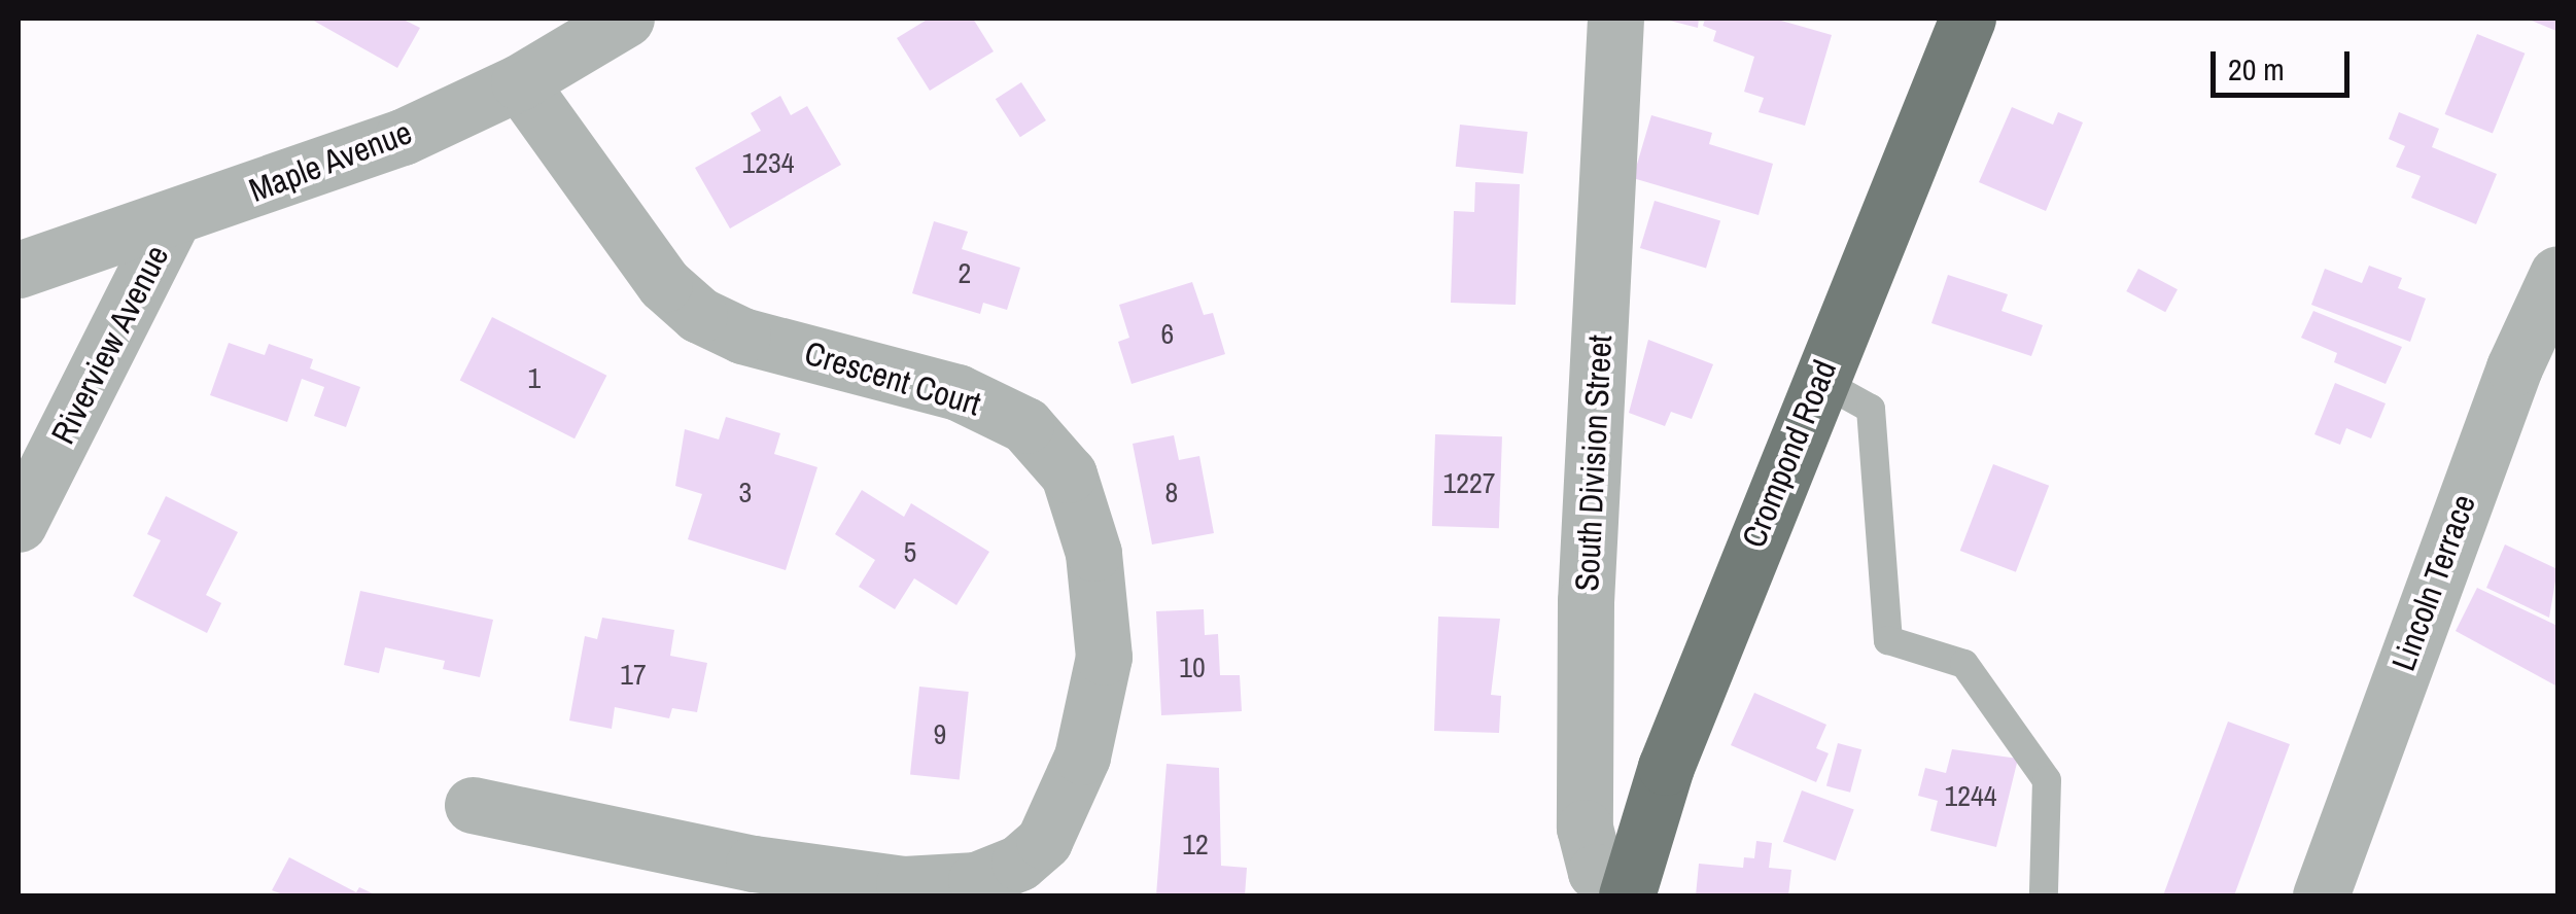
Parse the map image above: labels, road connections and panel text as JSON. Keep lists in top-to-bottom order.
{
  "streets": {
    "main road": ["Crompond Road"],
    "street": [
      "Maple Avenue",
      "Riverview Avenue",
      "Crescent Court",
      "South Division Street",
      "Lincoln Terrace"
    ]
  },
  "crossings": [
    ["Maple Avenue", "Riverview Avenue"],
    ["Maple Avenue", "Crescent Court"],
    ["Crompond Road", "South Division Street"]
  ],
  "house_numbers": [
    "1234",
    "2",
    "6",
    "1",
    "1227",
    "3",
    "8",
    "5",
    "10",
    "17",
    "9",
    "1244",
    "12"
  ],
  "scale_bar": "20 m"
}
